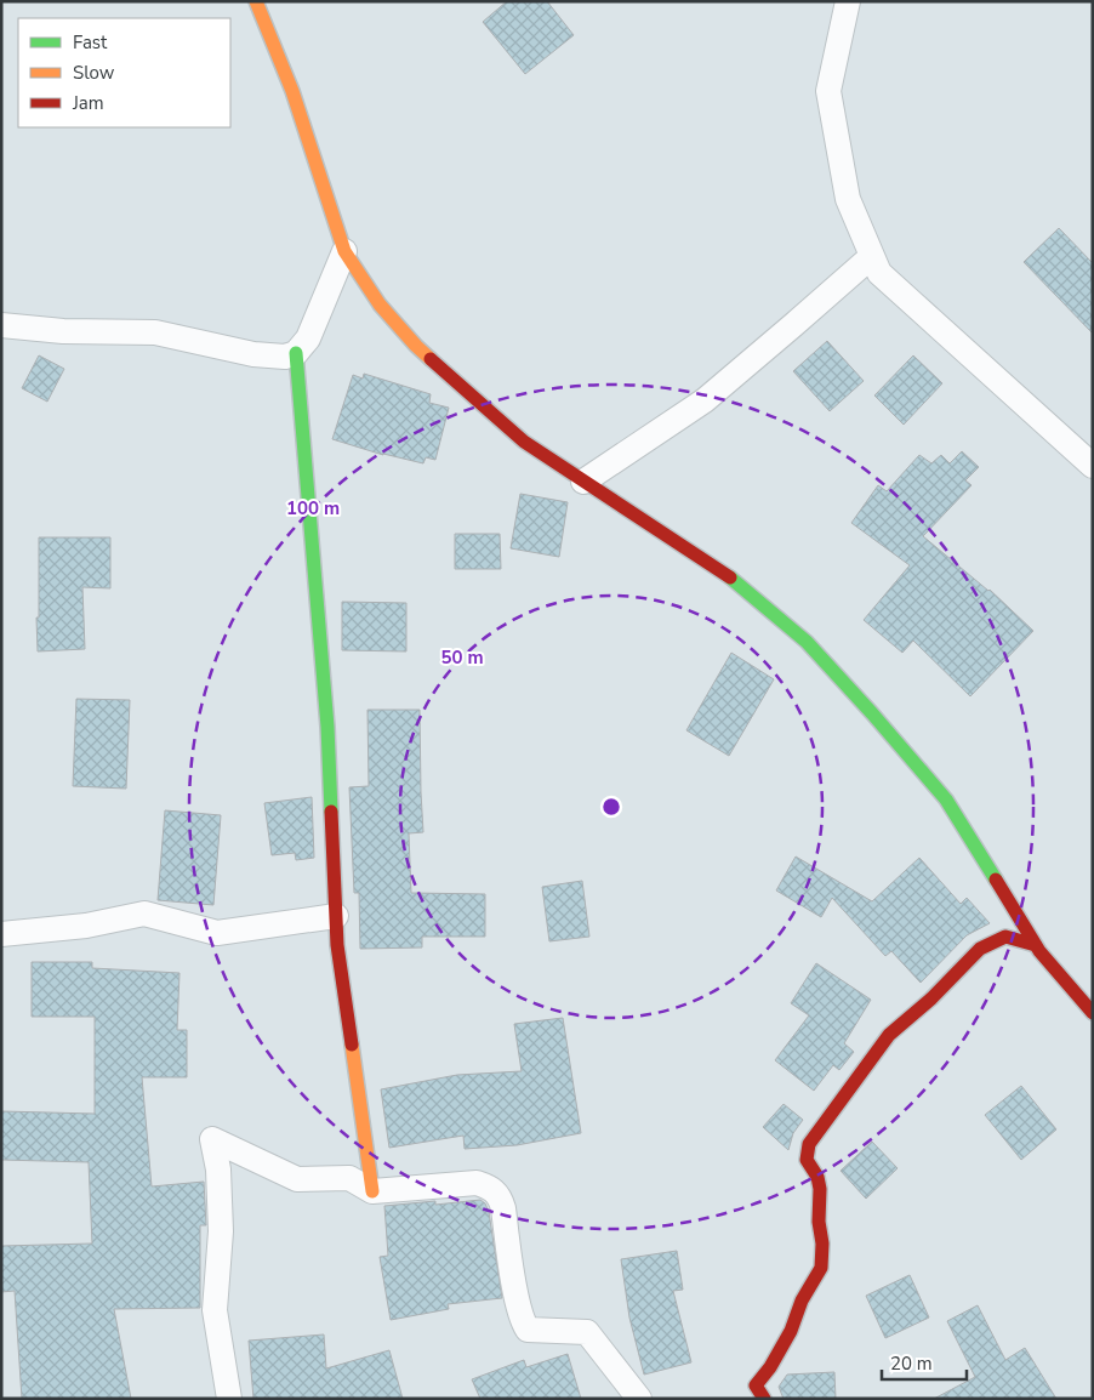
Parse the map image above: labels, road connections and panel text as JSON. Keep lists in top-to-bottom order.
{
  "legend": ["Fast", "Slow", "Jam"],
  "scale_bar": "20 m",
  "rings": ["100 m", "50 m"]
}
